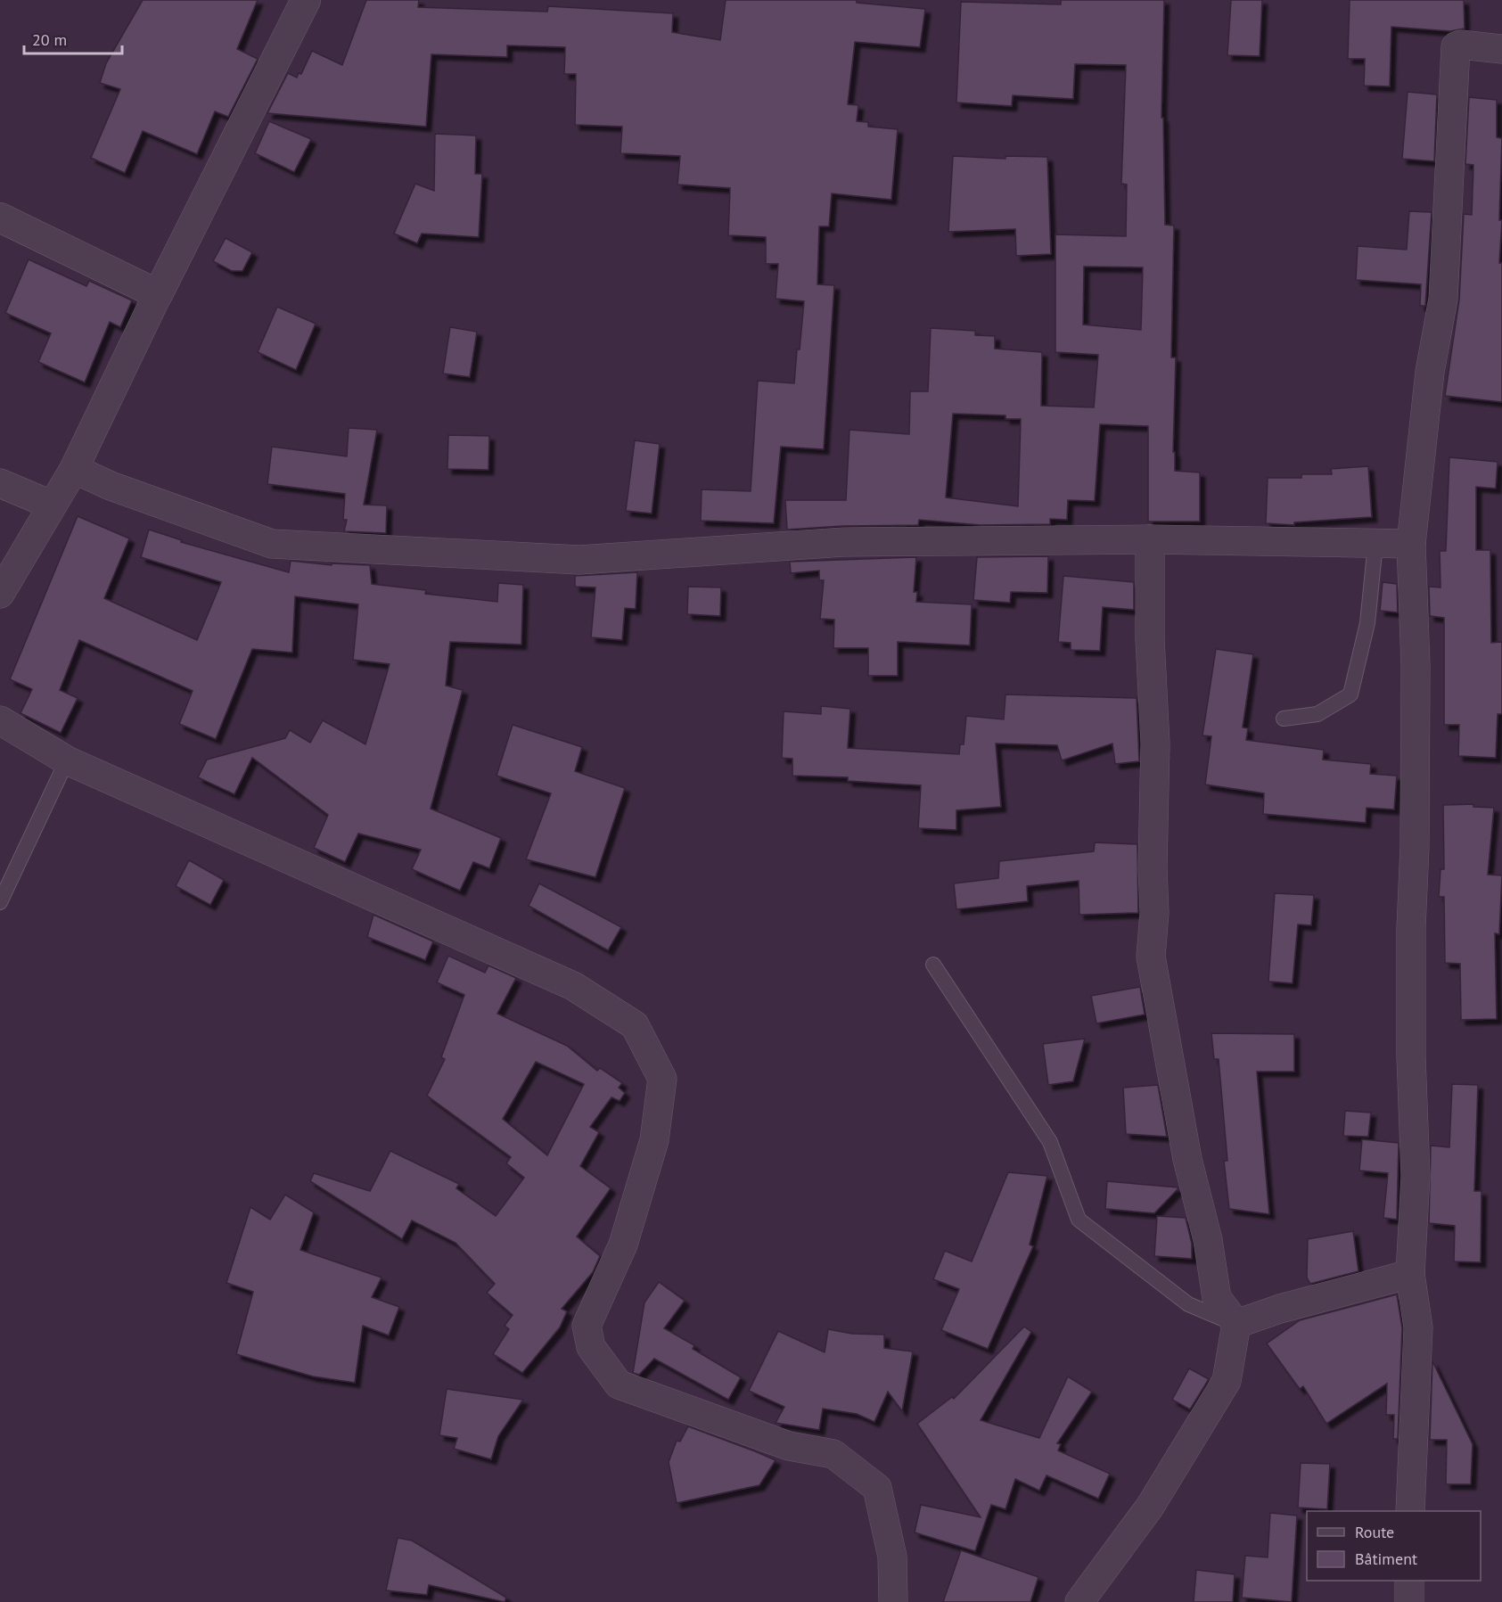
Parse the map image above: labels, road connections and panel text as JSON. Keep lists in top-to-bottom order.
{
  "legend": ["Route", "Bâtiment"],
  "scale_bar": "20 m"
}
